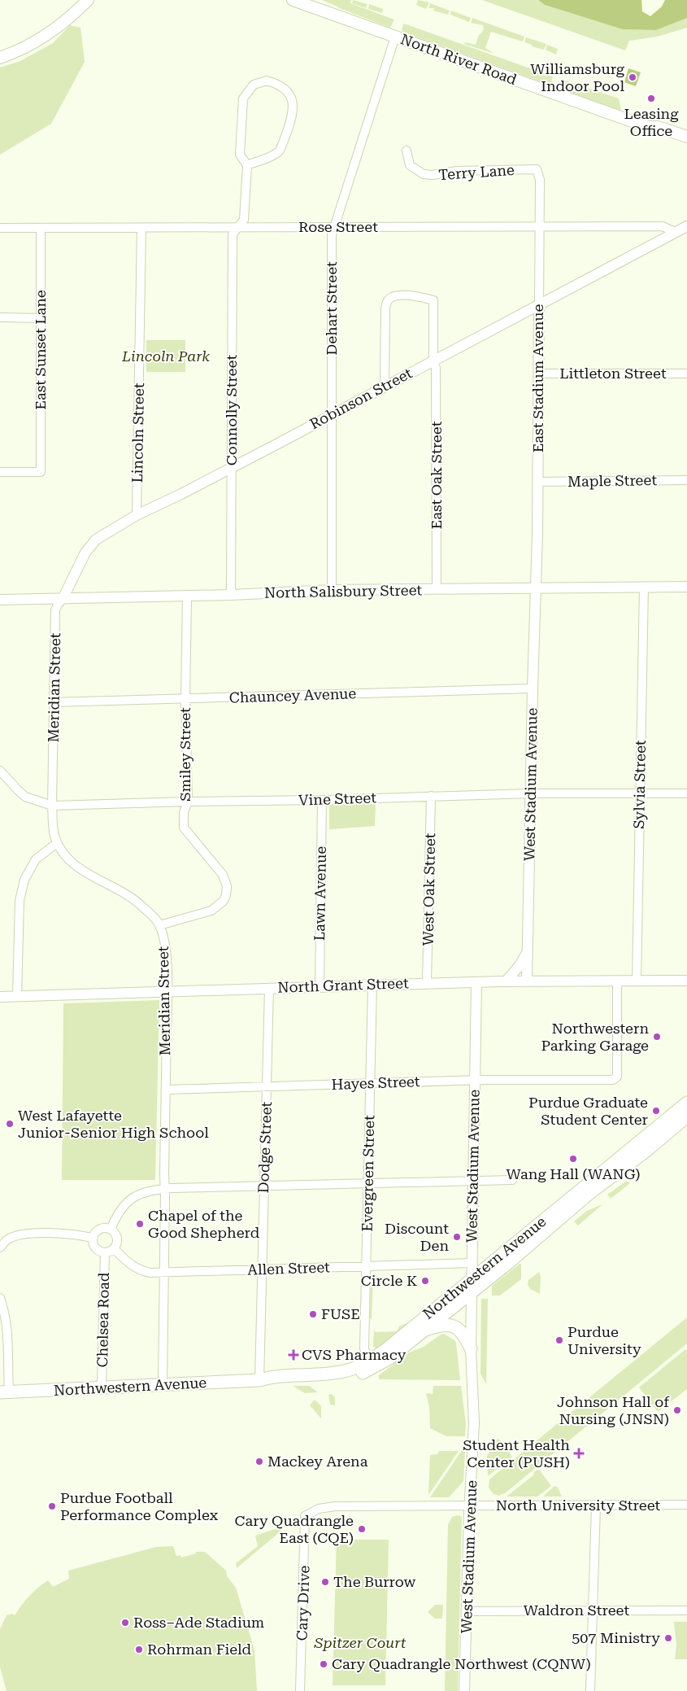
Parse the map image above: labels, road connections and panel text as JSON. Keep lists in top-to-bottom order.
{
  "streets": {
    "main road": ["North River Road", "Northwestern Avenue"],
    "street": [
      "Terry Lane",
      "Rose Street",
      "Dehart Street",
      "East Sunset Lane",
      "Littleton Street",
      "East Stadium Avenue",
      "Robinson Street",
      "Connolly Street",
      "Lincoln Street",
      "East Oak Street",
      "Maple Street",
      "North Salisbury Street",
      "Meridian Street",
      "Chauncey Avenue",
      "Smiley Street",
      "West Stadium Avenue",
      "Sylvia Street",
      "Vine Street",
      "West Oak Street",
      "Lawn Avenue",
      "North Grant Street",
      "Hayes Street",
      "Dodge Street",
      "Evergreen Street",
      "Allen Street",
      "Chelsea Road",
      "North University Street",
      "Cary Drive",
      "Waldron Street"
    ]
  },
  "crossings": [
    ["North River Road", "Dehart Street"],
    ["Terry Lane", "East Stadium Avenue"],
    ["Rose Street", "Dehart Street"],
    ["Rose Street", "East Sunset Lane"],
    ["Rose Street", "East Stadium Avenue"],
    ["Rose Street", "Robinson Street"],
    ["Rose Street", "Connolly Street"],
    ["Rose Street", "Lincoln Street"],
    ["Dehart Street", "Robinson Street"],
    ["Dehart Street", "North Salisbury Street"],
    ["Littleton Street", "East Stadium Avenue"],
    ["East Stadium Avenue", "Robinson Street"],
    ["East Stadium Avenue", "Maple Street"],
    ["East Stadium Avenue", "North Salisbury Street"],
    ["East Stadium Avenue", "West Stadium Avenue"],
    ["Robinson Street", "Connolly Street"],
    ["Robinson Street", "Lincoln Street"],
    ["Robinson Street", "East Oak Street"],
    ["Robinson Street", "North Salisbury Street"],
    ["Robinson Street", "Meridian Street"],
    ["Connolly Street", "North Salisbury Street"],
    ["East Oak Street", "North Salisbury Street"],
    ["North Salisbury Street", "Meridian Street"],
    ["North Salisbury Street", "Smiley Street"],
    ["North Salisbury Street", "West Stadium Avenue"],
    ["North Salisbury Street", "Sylvia Street"],
    ["Meridian Street", "Chauncey Avenue"],
    ["Meridian Street", "Smiley Street"],
    ["Meridian Street", "Vine Street"],
    ["Meridian Street", "North Grant Street"],
    ["Meridian Street", "Hayes Street"],
    ["Meridian Street", "Northwestern Avenue"],
    ["Meridian Street", "Allen Street"],
    ["Chauncey Avenue", "Smiley Street"],
    ["Chauncey Avenue", "West Stadium Avenue"],
    ["Smiley Street", "Vine Street"],
    ["West Stadium Avenue", "Vine Street"],
    ["West Stadium Avenue", "North Grant Street"],
    ["West Stadium Avenue", "Hayes Street"],
    ["West Stadium Avenue", "Northwestern Avenue"],
    ["West Stadium Avenue", "Allen Street"],
    ["West Stadium Avenue", "North University Street"],
    ["West Stadium Avenue", "Waldron Street"],
    ["Sylvia Street", "Vine Street"],
    ["Sylvia Street", "North Grant Street"],
    ["Vine Street", "West Oak Street"],
    ["Vine Street", "Lawn Avenue"],
    ["West Oak Street", "North Grant Street"],
    ["Lawn Avenue", "North Grant Street"],
    ["North Grant Street", "Hayes Street"],
    ["North Grant Street", "Dodge Street"],
    ["North Grant Street", "Evergreen Street"],
    ["Hayes Street", "Dodge Street"],
    ["Hayes Street", "Evergreen Street"],
    ["Dodge Street", "Northwestern Avenue"],
    ["Dodge Street", "Allen Street"],
    ["Evergreen Street", "Northwestern Avenue"],
    ["Evergreen Street", "Allen Street"],
    ["Northwestern Avenue", "Chelsea Road"],
    ["Allen Street", "Chelsea Road"],
    ["North University Street", "Cary Drive"]
  ],
  "parks": ["Lincoln Park", "Spitzer Court"],
  "places": {
    "other": [
      "Williamsburg Indoor Pool",
      "Leasing Office",
      "Northwestern Parking Garage",
      "Purdue Graduate Student Center",
      "West Lafayette Junior-Senior High School",
      "Wang Hall (WANG)",
      "Chapel of the Good Shepherd",
      "Discount Den",
      "Circle K",
      "FUSE",
      "Purdue University",
      "Johnson Hall of Nursing (JNSN)",
      "Mackey Arena",
      "Purdue Football Performance Complex",
      "Cary Quadrangle East (CQE)",
      "The Burrow",
      "Ross–Ade Stadium",
      "507 Ministry",
      "Rohrman Field",
      "Cary Quadrangle Northwest (CQNW)"
    ],
    "health": ["CVS Pharmacy", "Student Health Center (PUSH)"]
  }
}
